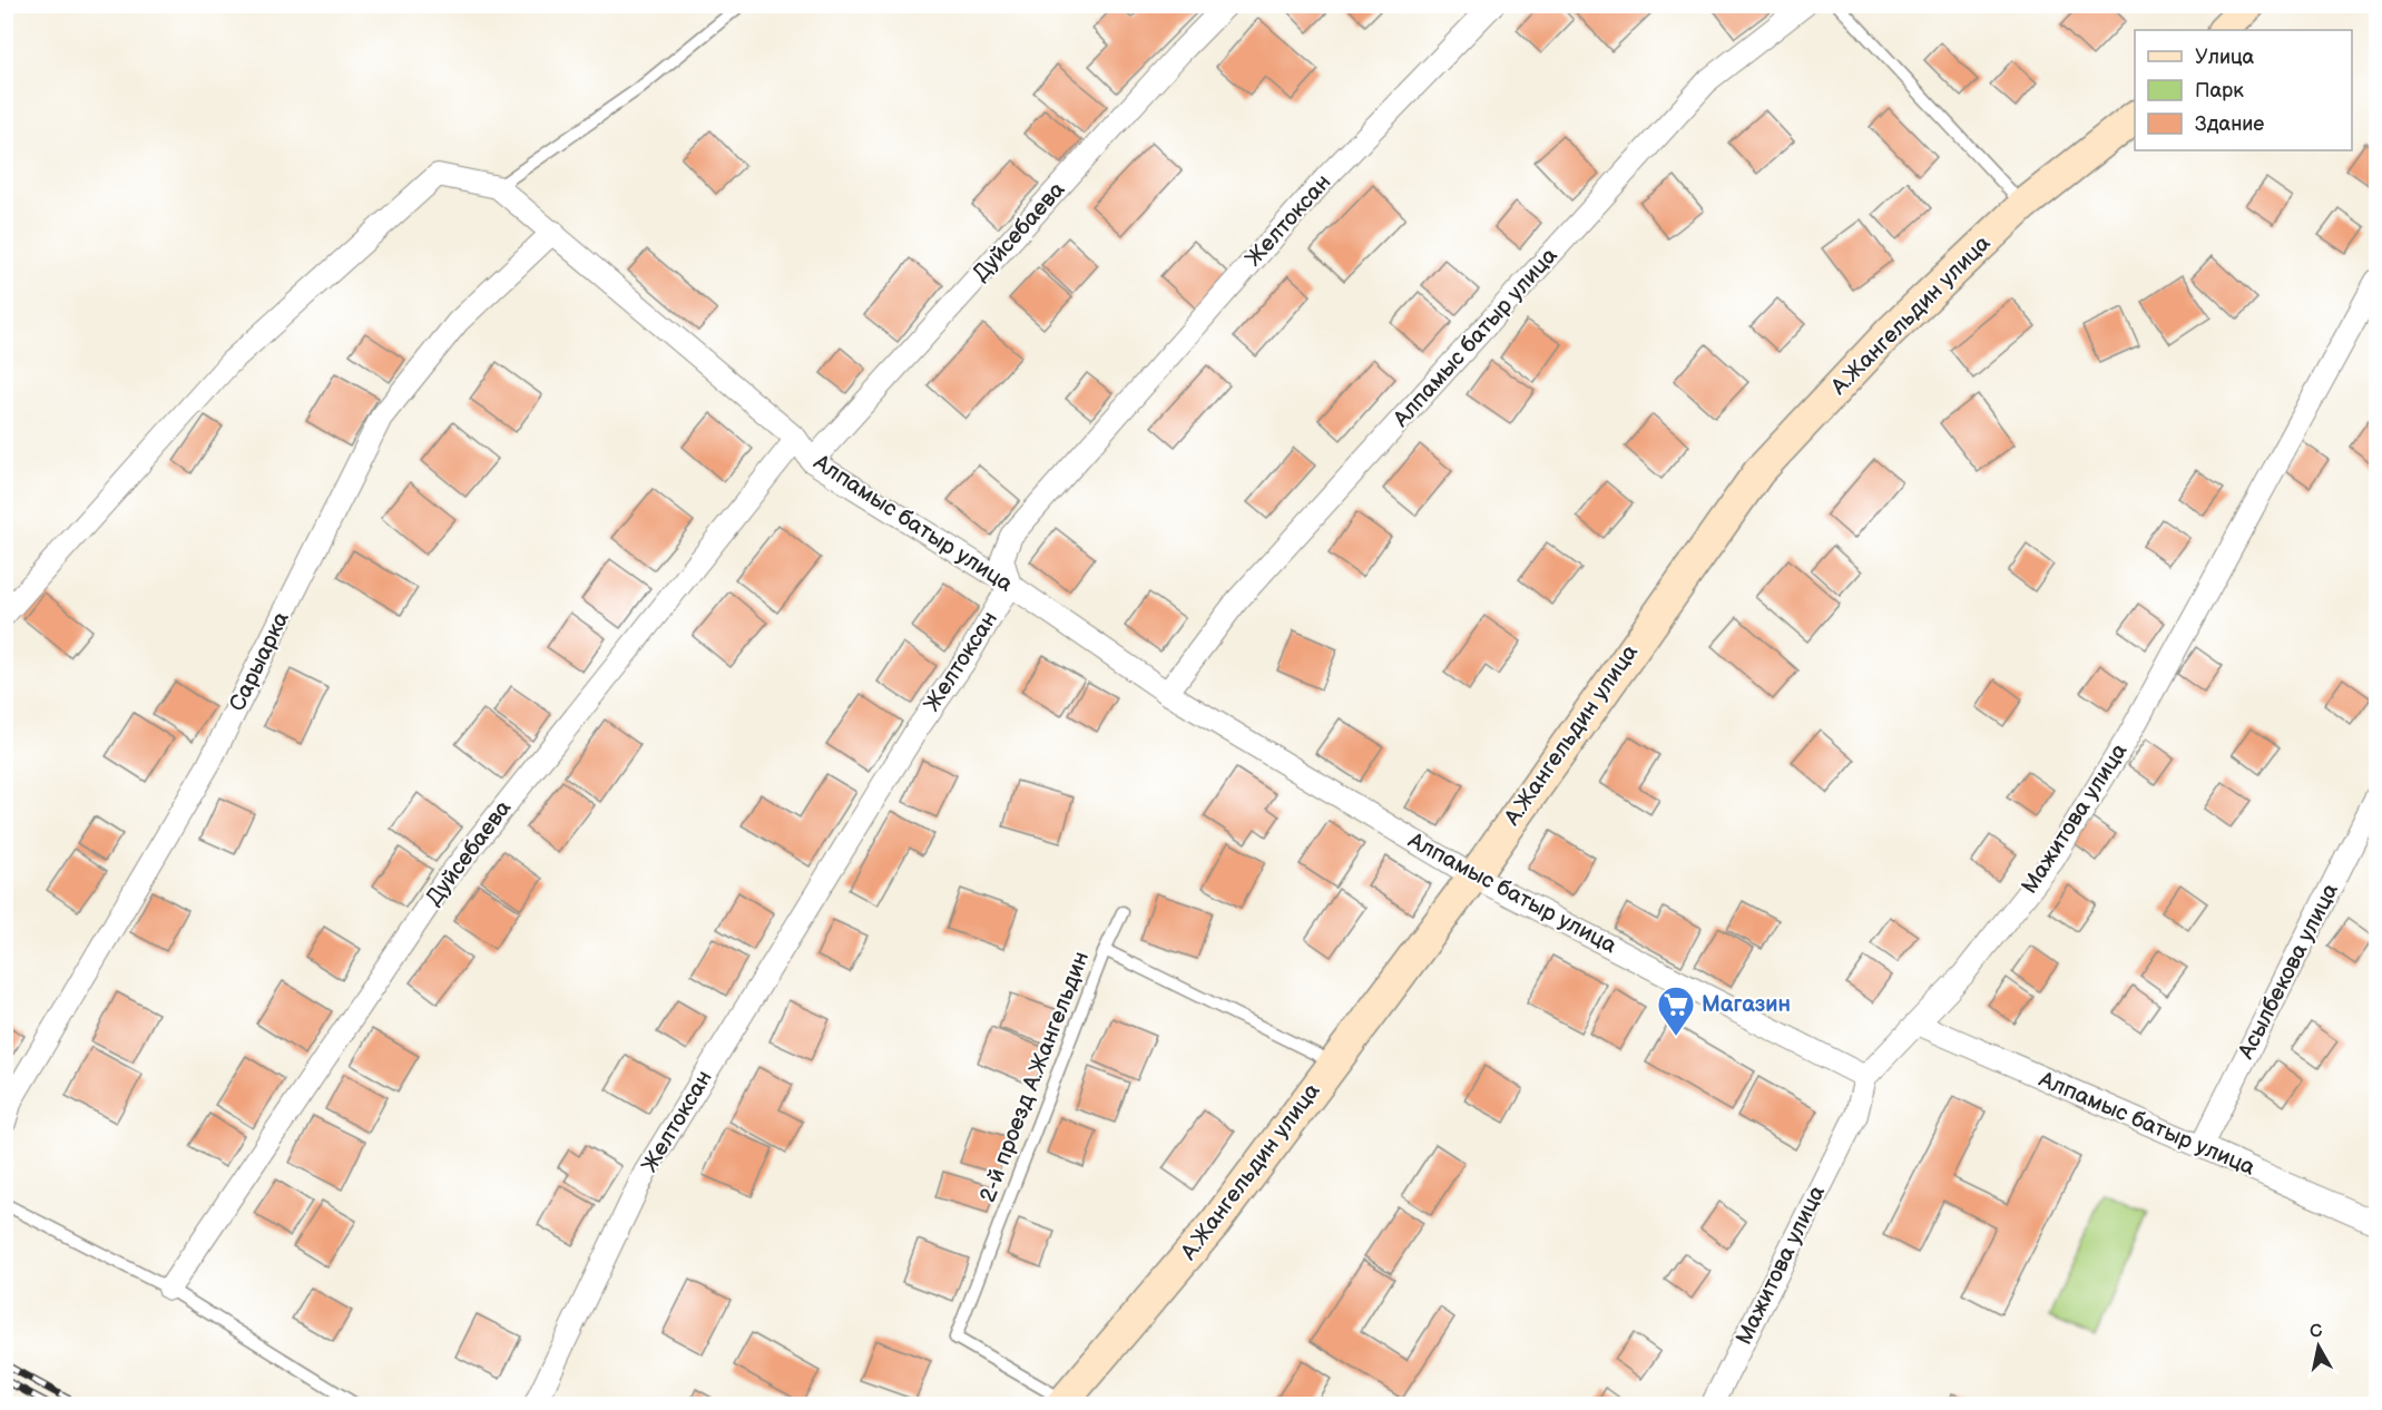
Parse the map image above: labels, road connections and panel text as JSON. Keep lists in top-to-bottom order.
{
  "streets": {
    "street": [
      "Желтоксан",
      "Дуйсебаева",
      "А.Жангельдин улица",
      "Алпамыс батыр улица",
      "Сарыарка",
      "Мажитова улица",
      "Асылбекова улица"
    ],
    "lane": ["2-й проезд А.Жангельдин"]
  },
  "crossings": [
    ["Желтоксан", "Алпамыс батыр улица"],
    ["Дуйсебаева", "Алпамыс батыр улица"],
    ["А.Жангельдин улица", "Алпамыс батыр улица"],
    ["А.Жангельдин улица", "2-й проезд А.Жангельдин"],
    ["Алпамыс батыр улица", "Сарыарка"],
    ["Алпамыс батыр улица", "Мажитова улица"],
    ["Алпамыс батыр улица", "Асылбекова улица"]
  ],
  "places": {
    "supermarket": ["Магазин"]
  },
  "legend": ["Улица", "Парк", "Здание"],
  "north": "top"
}
